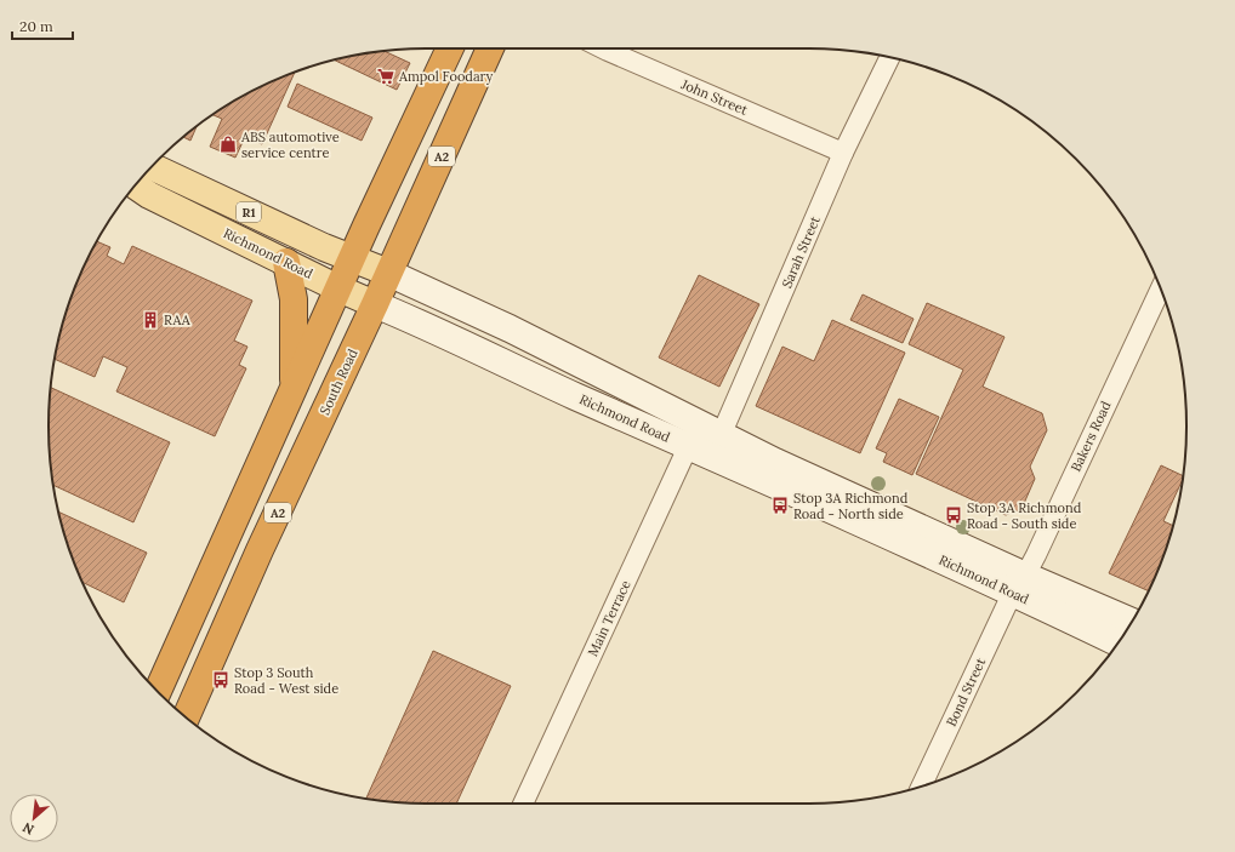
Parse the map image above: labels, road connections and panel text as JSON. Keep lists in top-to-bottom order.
{
  "streets": {
    "highway": ["A2", "South Road"],
    "main road": ["R1", "Richmond Road"],
    "street": [
      "John Street",
      "Sarah Street",
      "Bakers Road",
      "Main Terrace",
      "Bond Street"
    ]
  },
  "crossings": [
    ["John Street", "Sarah Street"],
    ["Sarah Street", "Richmond Road"],
    ["Richmond Road", "South Road"],
    ["Richmond Road", "Bakers Road"],
    ["Richmond Road", "Main Terrace"],
    ["Richmond Road", "Bond Street"],
    ["Bakers Road", "Bond Street"]
  ],
  "places": {
    "supermarket": ["Ampol Foodary"],
    "shop": ["ABS automotive service centre"],
    "building": ["RAA"],
    "bus stop": ["Stop 3A Richmond Road - North side", "Stop 3A Richmond Road - South side", "Stop 3 South Road - West side"]
  },
  "scale_bar": "20 m",
  "north": "bottom left"
}
